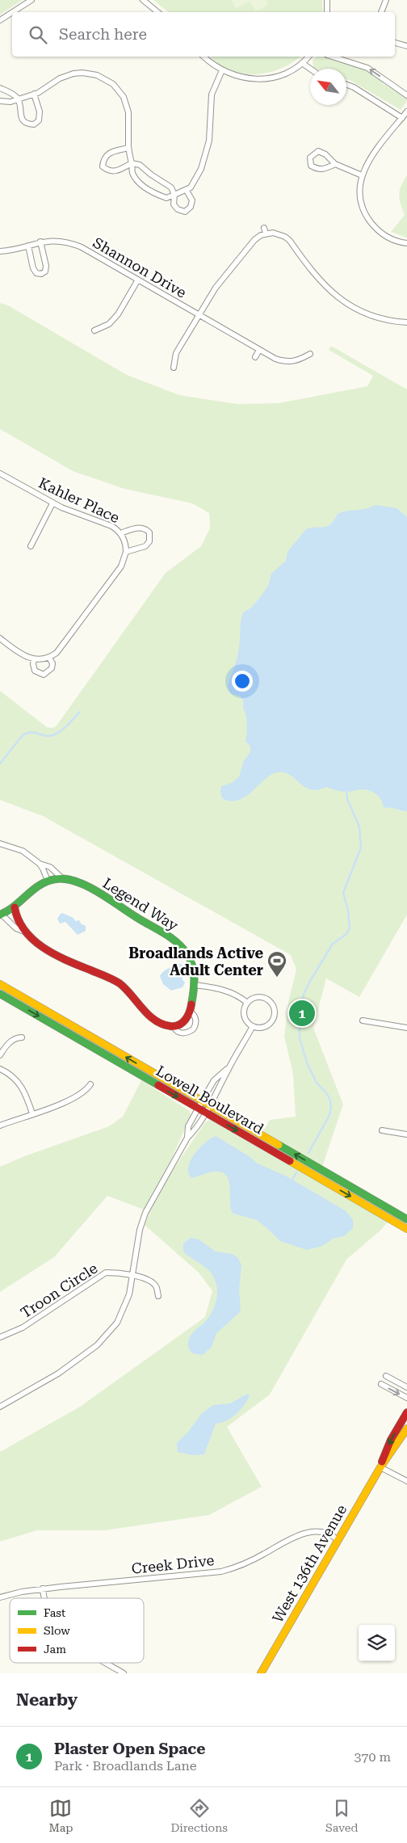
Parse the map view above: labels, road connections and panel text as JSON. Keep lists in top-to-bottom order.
{
  "streets": {
    "main road": ["Legend Way", "Lowell Boulevard", "West 136th Avenue"],
    "street": [
      "Shannon Drive",
      "Kahler Place",
      "Troon Circle",
      "Creek Drive"
    ]
  },
  "crossings": [
    ["West 136th Avenue", "Creek Drive"]
  ],
  "places": {
    "sports": ["Broadlands Active Adult Center"]
  },
  "legend": ["Fast", "Slow", "Jam"],
  "north": "top left",
  "page": {
    "search": "Search here",
    "pins": "1",
    "heading": "Nearby",
    "list": [
      {
        "mark": "1",
        "name": "Plaster Open Space",
        "note": "Park · Broadlands Lane",
        "value": "370 m"
      }
    ],
    "nav": ["Map", "Directions", "Saved"]
  }
}
